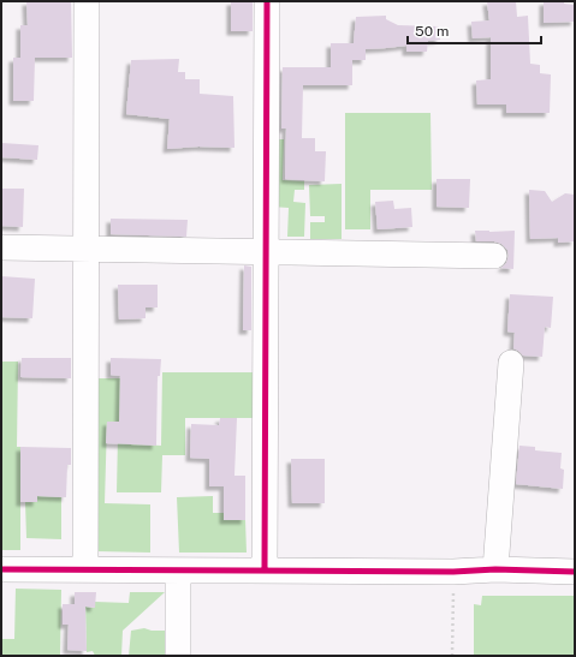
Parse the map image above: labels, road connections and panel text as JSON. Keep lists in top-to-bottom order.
{
  "scale_bar": "50 m"
}
